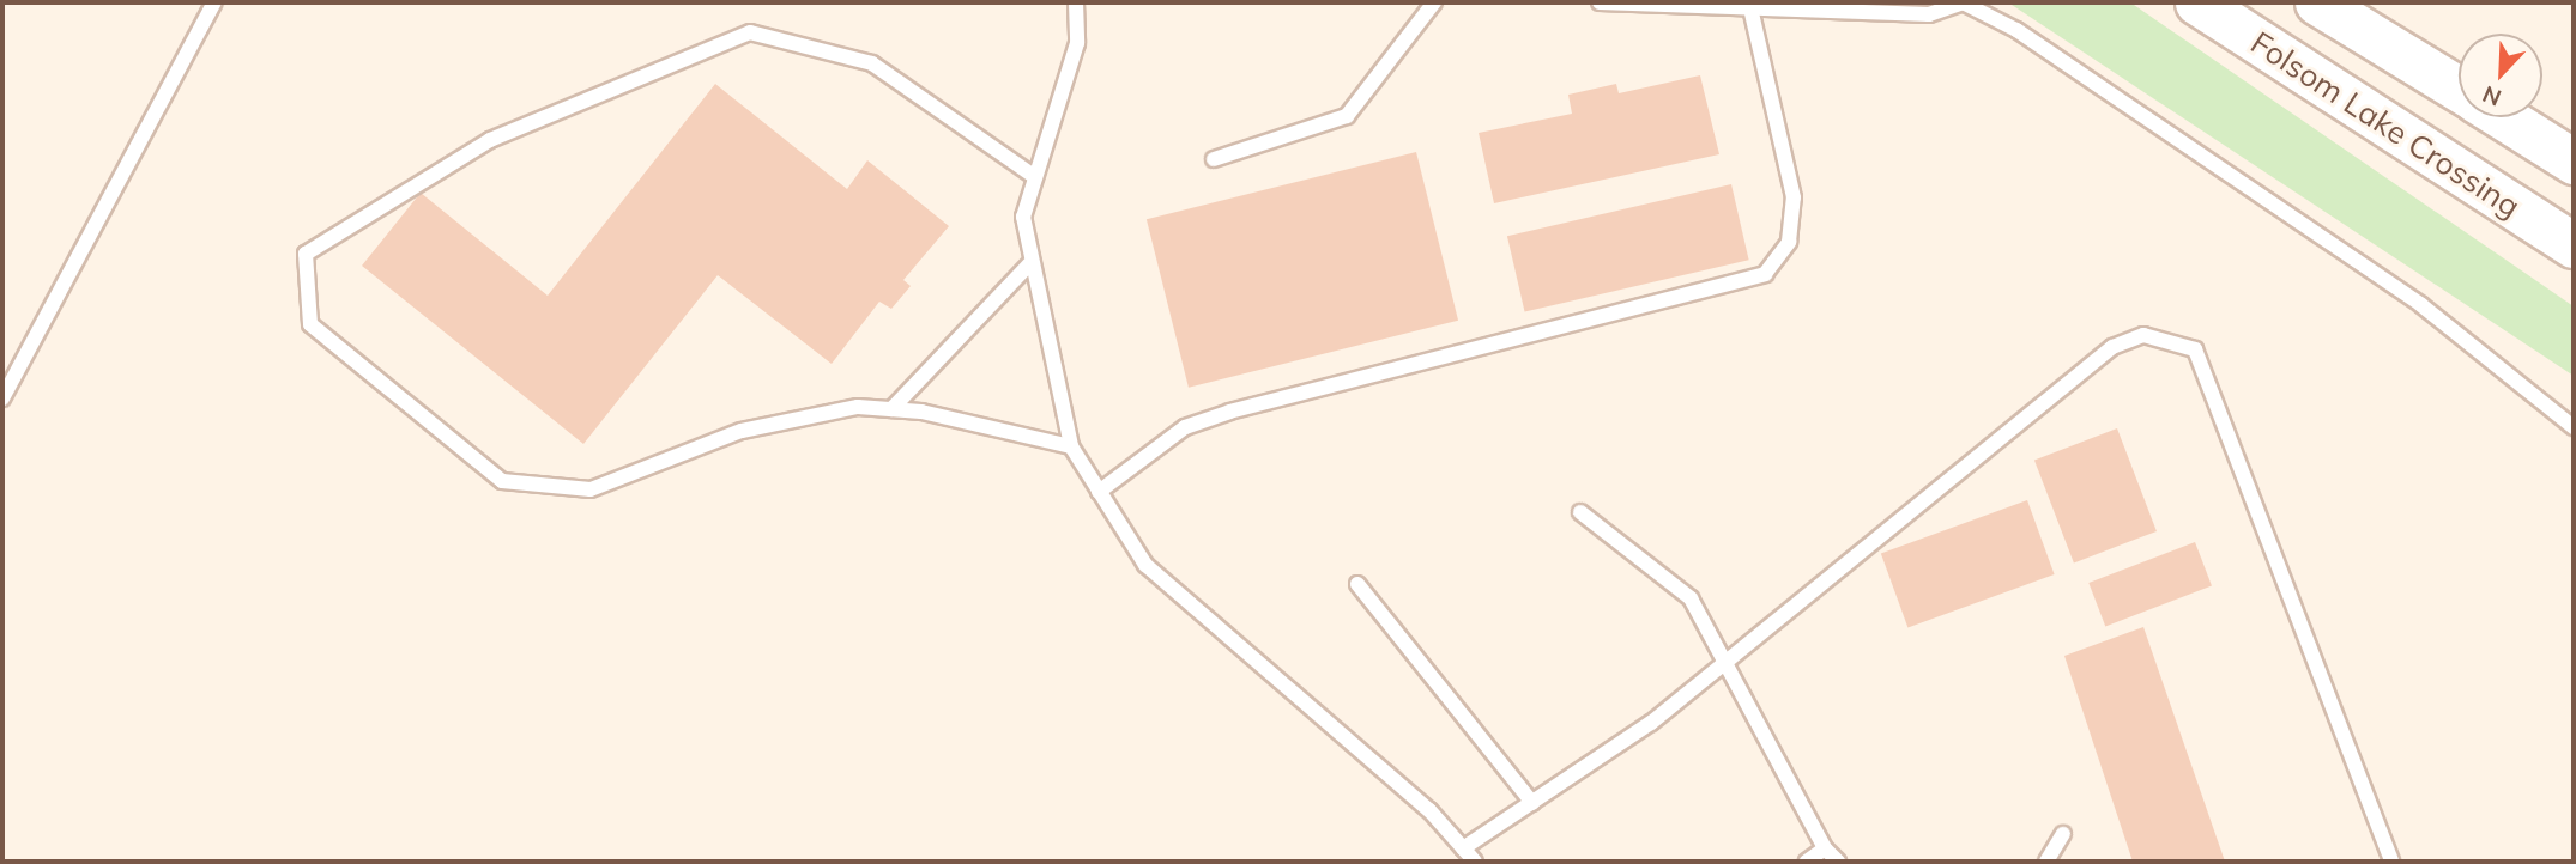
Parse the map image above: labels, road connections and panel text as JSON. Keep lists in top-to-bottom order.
{
  "streets": {
    "main road": ["Folsom Lake Crossing"]
  },
  "north": "bottom left"
}
